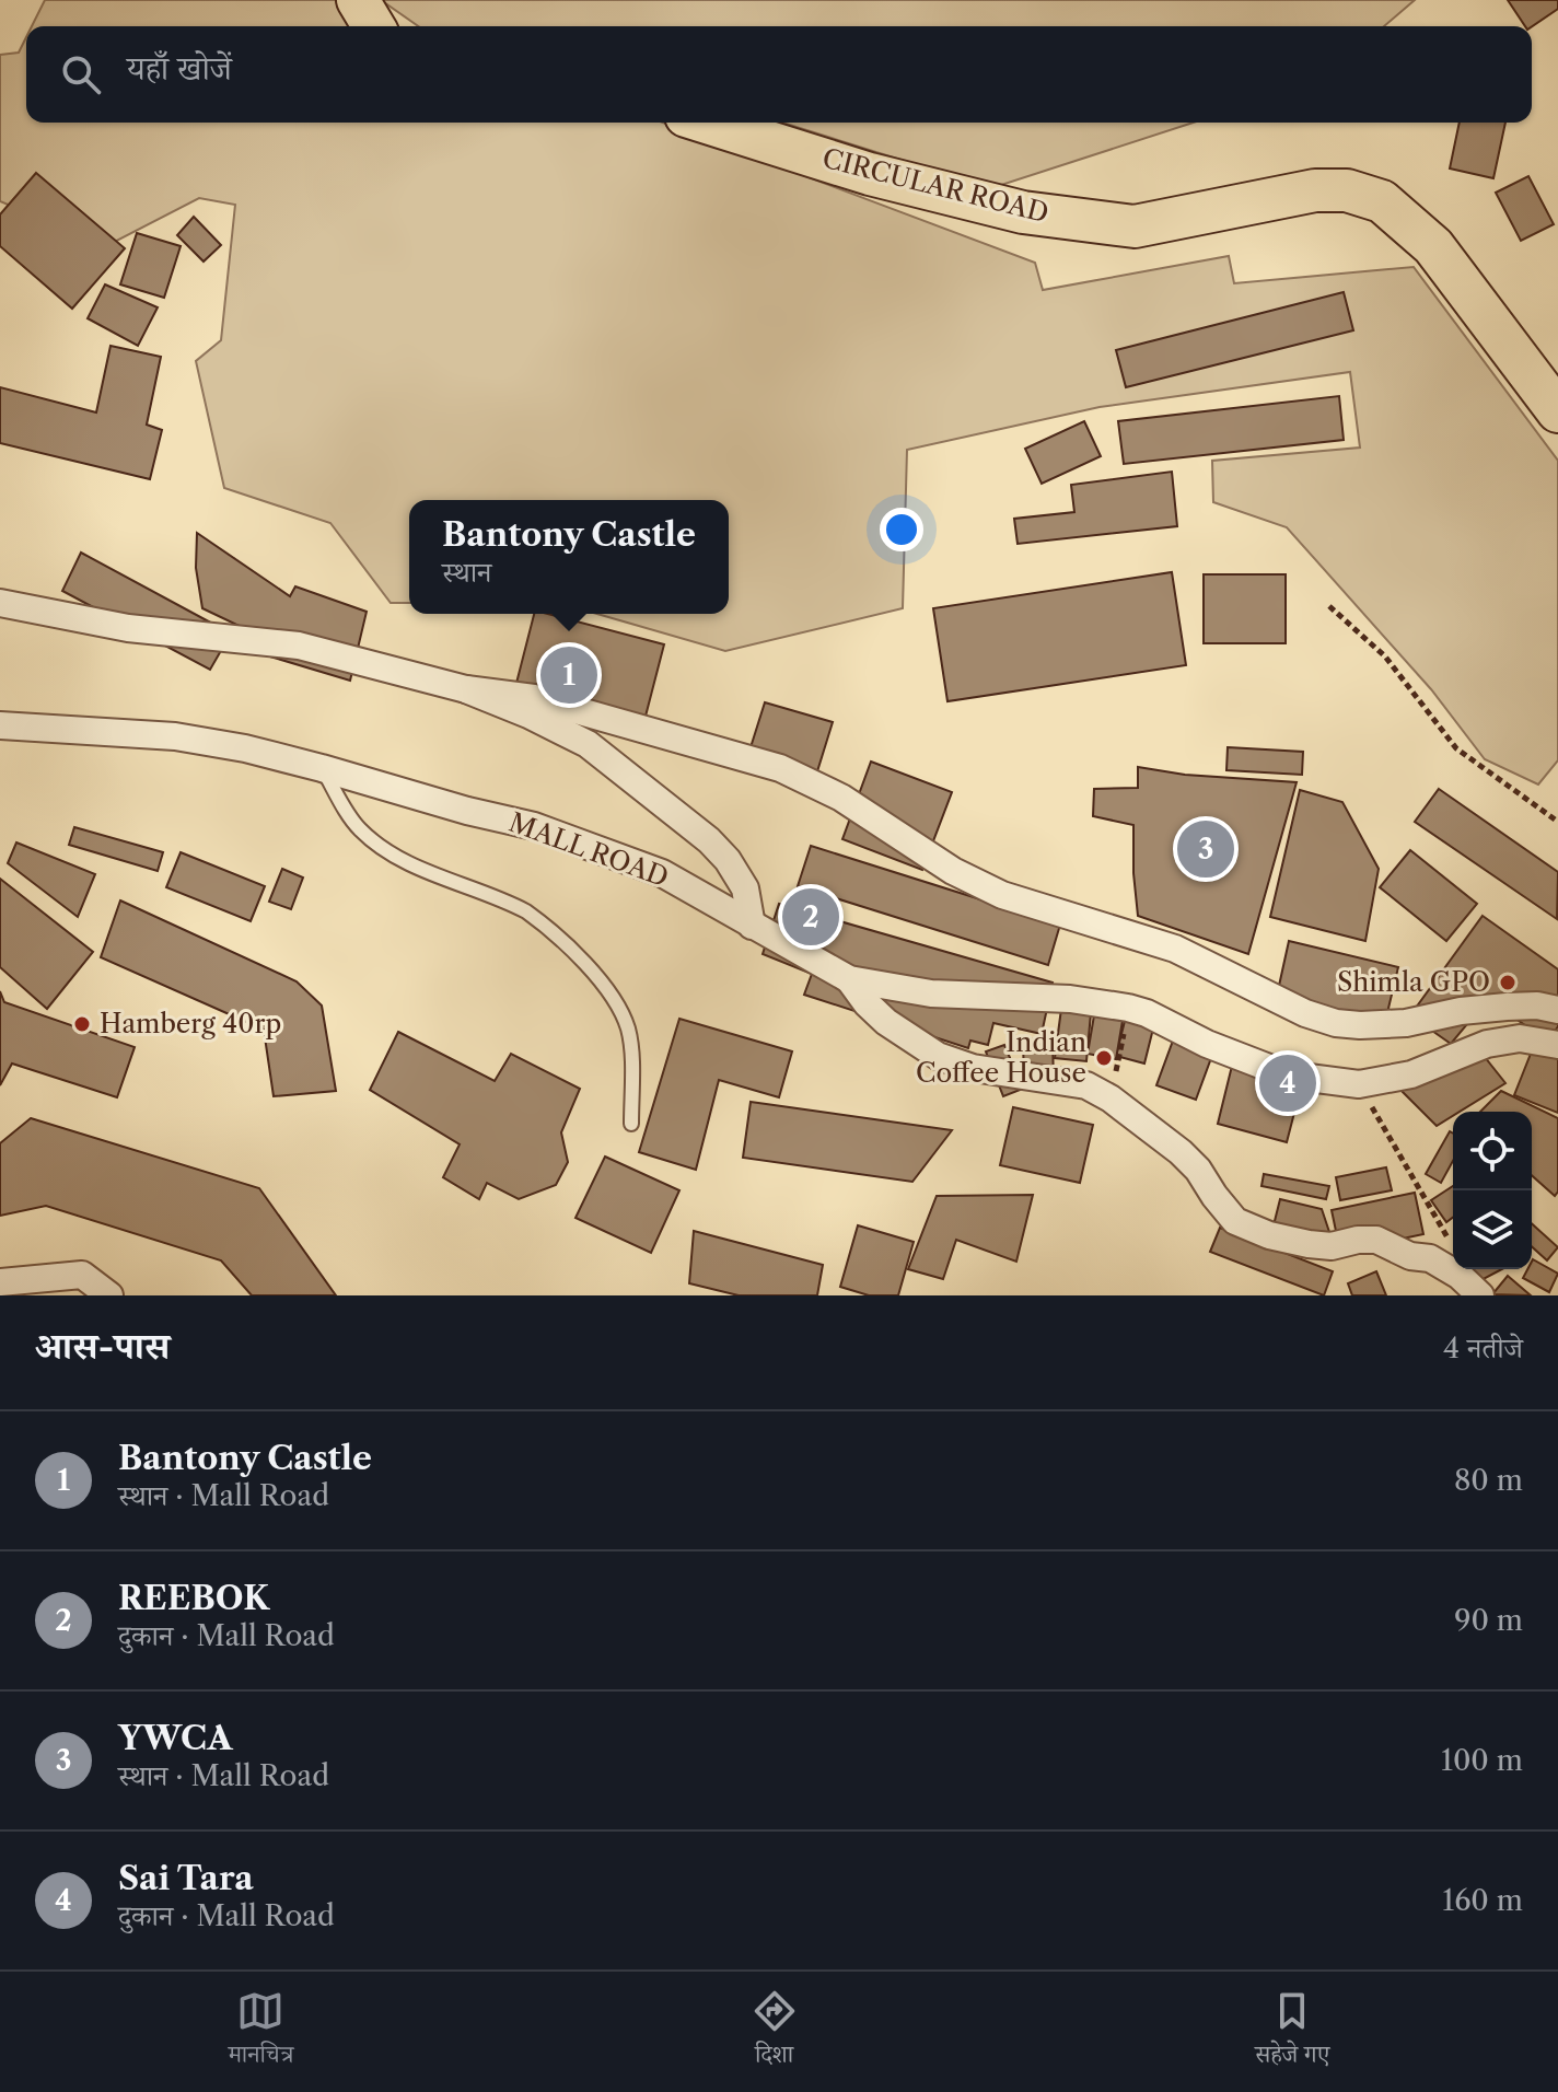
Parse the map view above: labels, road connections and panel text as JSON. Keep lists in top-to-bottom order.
{
  "streets": {
    "main road": ["CIRCULAR ROAD"],
    "street": ["MALL ROAD"]
  },
  "places": ["Shimla GPO", "Hamberg 40rp", "Indian Coffee House"],
  "page": {
    "search": "यहाँ खोजें",
    "popup": ["Bantony Castle", "स्थान"],
    "pins": [
      "1",
      "3",
      "2",
      "4"
    ],
    "heading": ["आस-पास", "4 नतीजे"],
    "list": [
      {
        "mark": "1",
        "name": "Bantony Castle",
        "note": "स्थान · Mall Road",
        "value": "80 m"
      },
      {
        "mark": "2",
        "name": "REEBOK",
        "note": "दुकान · Mall Road",
        "value": "90 m"
      },
      {
        "mark": "3",
        "name": "YWCA",
        "note": "स्थान · Mall Road",
        "value": "100 m"
      },
      {
        "mark": "4",
        "name": "Sai Tara",
        "note": "दुकान · Mall Road",
        "value": "160 m"
      }
    ],
    "nav": ["मानचित्र", "दिशा", "सहेजे गए"]
  }
}
